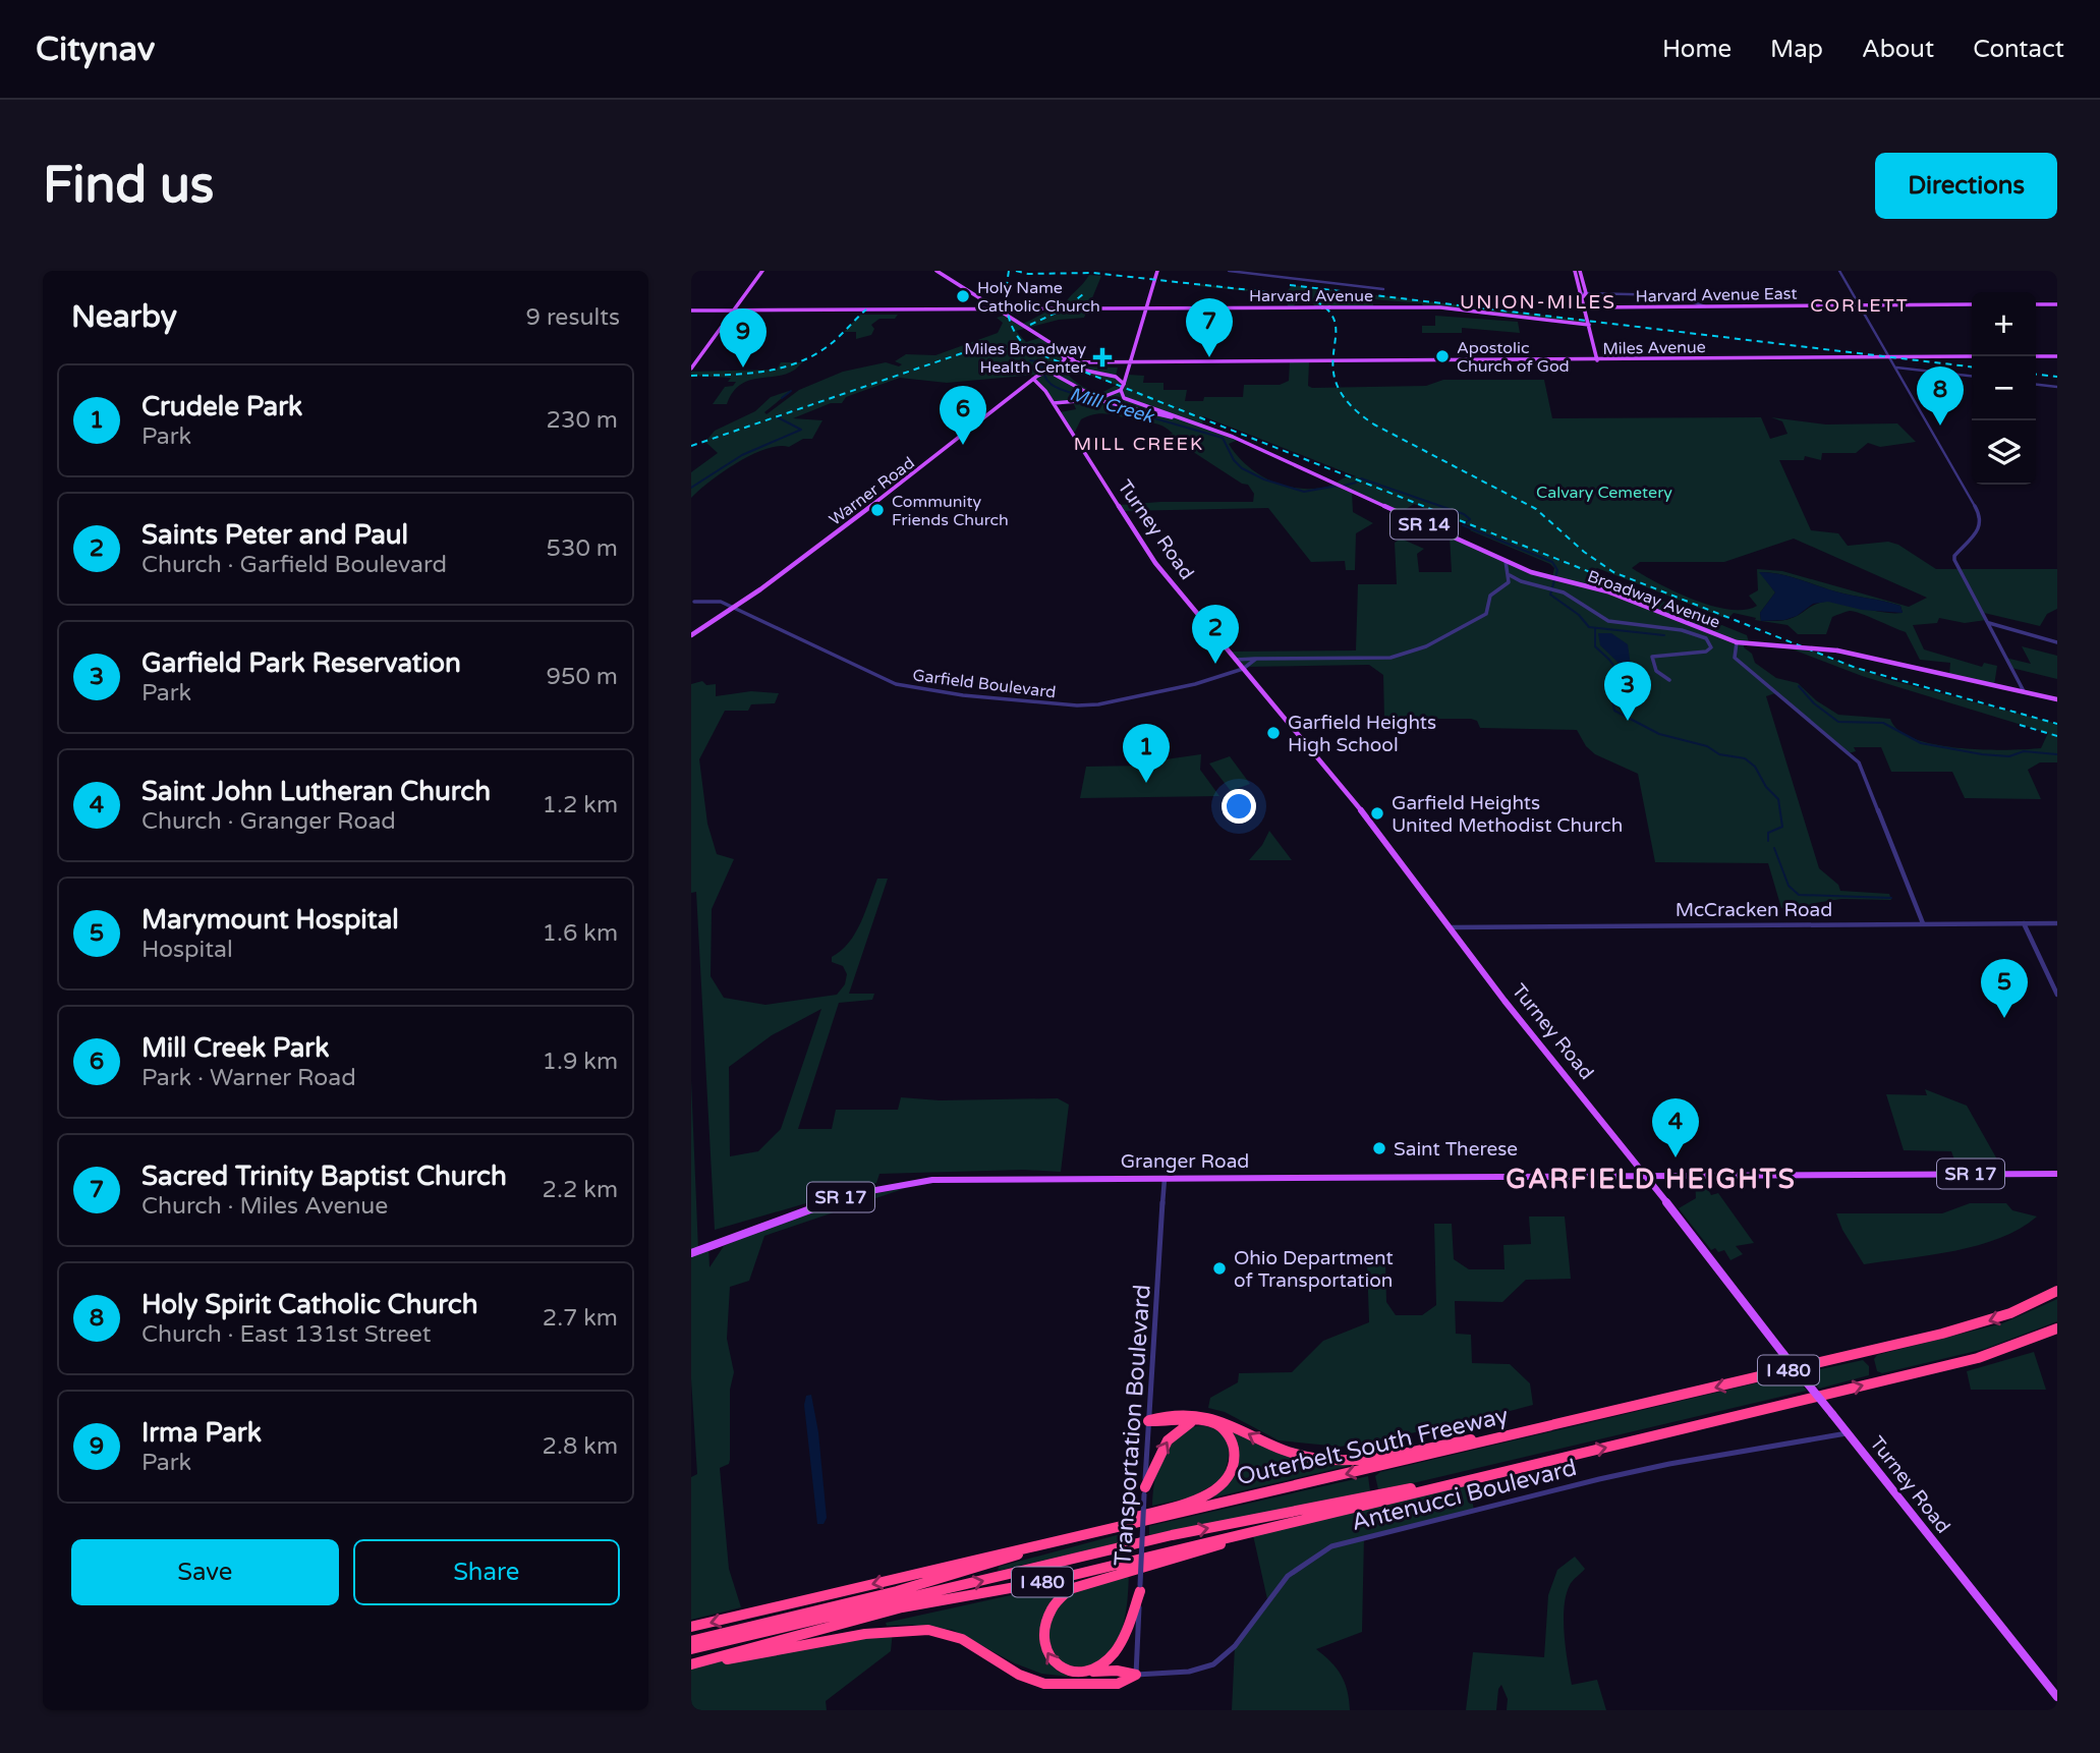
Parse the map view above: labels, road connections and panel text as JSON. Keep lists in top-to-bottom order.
{
  "streets": {
    "highway": ["I 480", "Outerbelt South Freeway"],
    "main road": [
      "Harvard Avenue East",
      "Harvard Avenue",
      "Miles Avenue",
      "Warner Road",
      "SR 14",
      "Turney Road",
      "Broadway Avenue",
      "Granger Road",
      "SR 17"
    ],
    "street": [
      "Garfield Boulevard",
      "McCracken Road",
      "Transportation Boulevard",
      "Antenucci Boulevard"
    ]
  },
  "crossings": [
    ["Warner Road", "Turney Road"],
    ["Warner Road", "Broadway Avenue"],
    ["Warner Road", "Garfield Boulevard"],
    ["Turney Road", "Garfield Boulevard"],
    ["Turney Road", "McCracken Road"],
    ["Turney Road", "Granger Road"],
    ["Turney Road", "Antenucci Boulevard"],
    ["Granger Road", "Transportation Boulevard"],
    ["Transportation Boulevard", "Antenucci Boulevard"]
  ],
  "districts": [
    "UNION-MILES",
    "CORLETT",
    "MILL CREEK",
    "GARFIELD HEIGHTS"
  ],
  "water": ["Mill Creek"],
  "parks": ["Calvary Cemetery"],
  "places": {
    "other": [
      "Holy Name Catholic Church",
      "Apostolic Church of God",
      "Community Friends Church",
      "Garfield Heights High School",
      "Garfield Heights United Methodist Church",
      "Saint Therese",
      "Ohio Department of Transportation"
    ],
    "health": ["Miles Broadway Health Center"]
  },
  "page": {
    "header": "Citynav",
    "nav": [
      "Home",
      "Map",
      "About",
      "Contact"
    ],
    "buttons": [
      "Directions",
      ["Save", "Share"]
    ],
    "title": "Find us",
    "heading": ["Nearby", "9 results"],
    "map_buttons": ["+", "−"],
    "pins": [
      "7",
      "9",
      "8",
      "6",
      "2",
      "3",
      "1",
      "5",
      "4"
    ],
    "list": [
      {
        "mark": "1",
        "name": "Crudele Park",
        "note": "Park",
        "value": "230 m"
      },
      {
        "mark": "2",
        "name": "Saints Peter and Paul",
        "note": "Church · Garfield Boulevard",
        "value": "530 m"
      },
      {
        "mark": "3",
        "name": "Garfield Park Reservation",
        "note": "Park",
        "value": "950 m"
      },
      {
        "mark": "4",
        "name": "Saint John Lutheran Church",
        "note": "Church · Granger Road",
        "value": "1.2 km"
      },
      {
        "mark": "5",
        "name": "Marymount Hospital",
        "note": "Hospital",
        "value": "1.6 km"
      },
      {
        "mark": "6",
        "name": "Mill Creek Park",
        "note": "Park · Warner Road",
        "value": "1.9 km"
      },
      {
        "mark": "7",
        "name": "Sacred Trinity Baptist Church",
        "note": "Church · Miles Avenue",
        "value": "2.2 km"
      },
      {
        "mark": "8",
        "name": "Holy Spirit Catholic Church",
        "note": "Church · East 131st Street",
        "value": "2.7 km"
      },
      {
        "mark": "9",
        "name": "Irma Park",
        "note": "Park",
        "value": "2.8 km"
      }
    ]
  }
}
